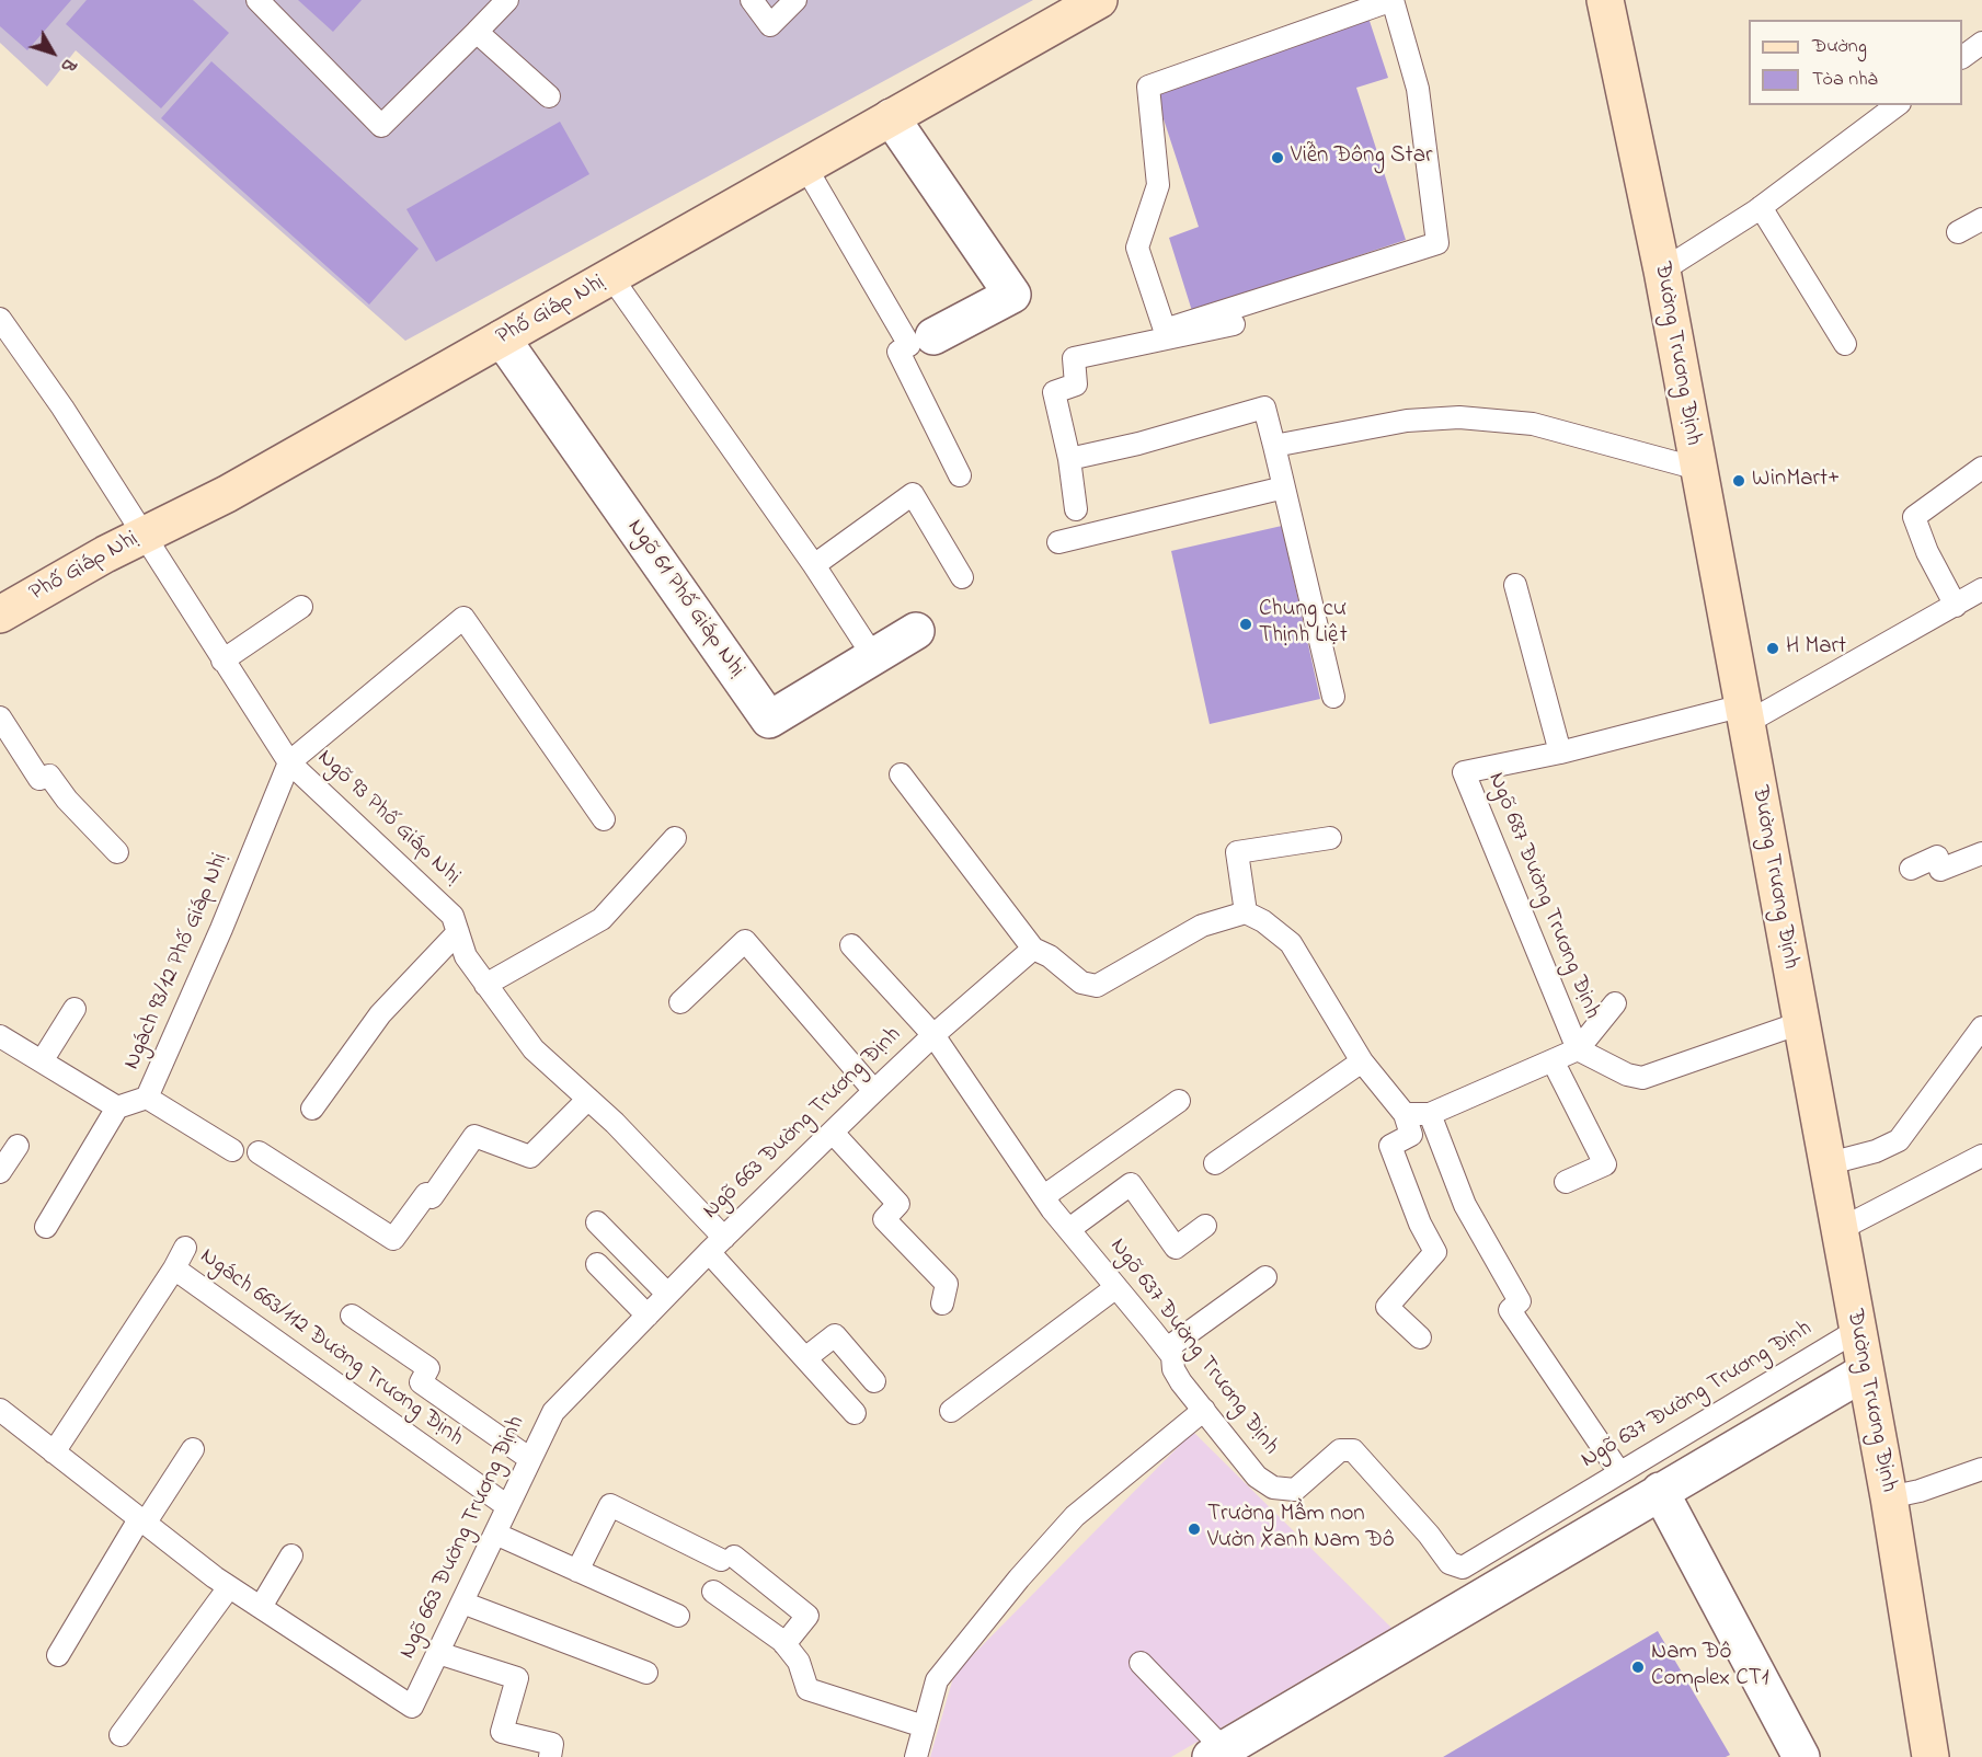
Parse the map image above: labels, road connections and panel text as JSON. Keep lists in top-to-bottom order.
{
  "streets": {
    "main road": ["Phố Giáp Nhị", "Đường Trương Định"],
    "street": ["Ngõ 61 Phố Giáp Nhị"],
    "lane": [
      "Ngõ 93 Phố Giáp Nhị",
      "Ngõ 687 Đường Trương Định",
      "Ngách 93/12 Phố Giáp Nhị",
      "Ngõ 663 Đường Trương Định",
      "Ngõ 637 Đường Trương Định",
      "Ngách 663/112 Đường Trương Định"
    ]
  },
  "crossings": [
    ["Phố Giáp Nhị", "Ngõ 61 Phố Giáp Nhị"],
    ["Phố Giáp Nhị", "Ngõ 93 Phố Giáp Nhị"],
    ["Đường Trương Định", "Ngõ 687 Đường Trương Định"],
    ["Đường Trương Định", "Ngõ 637 Đường Trương Định"],
    ["Ngõ 93 Phố Giáp Nhị", "Ngách 93/12 Phố Giáp Nhị"],
    ["Ngõ 93 Phố Giáp Nhị", "Ngõ 663 Đường Trương Định"],
    ["Ngõ 663 Đường Trương Định", "Ngõ 637 Đường Trương Định"],
    ["Ngõ 663 Đường Trương Định", "Ngách 663/112 Đường Trương Định"]
  ],
  "places": [
    "Viễn Đông Star",
    "WinMart+",
    "Chung cư Thịnh Liệt",
    "H Mart",
    "Trường Mầm non Vườn Xanh Nam Đô",
    "Nam Đô Complex CT1"
  ],
  "legend": ["Đường", "Tòa nhà"],
  "north": "bottom right"
}
